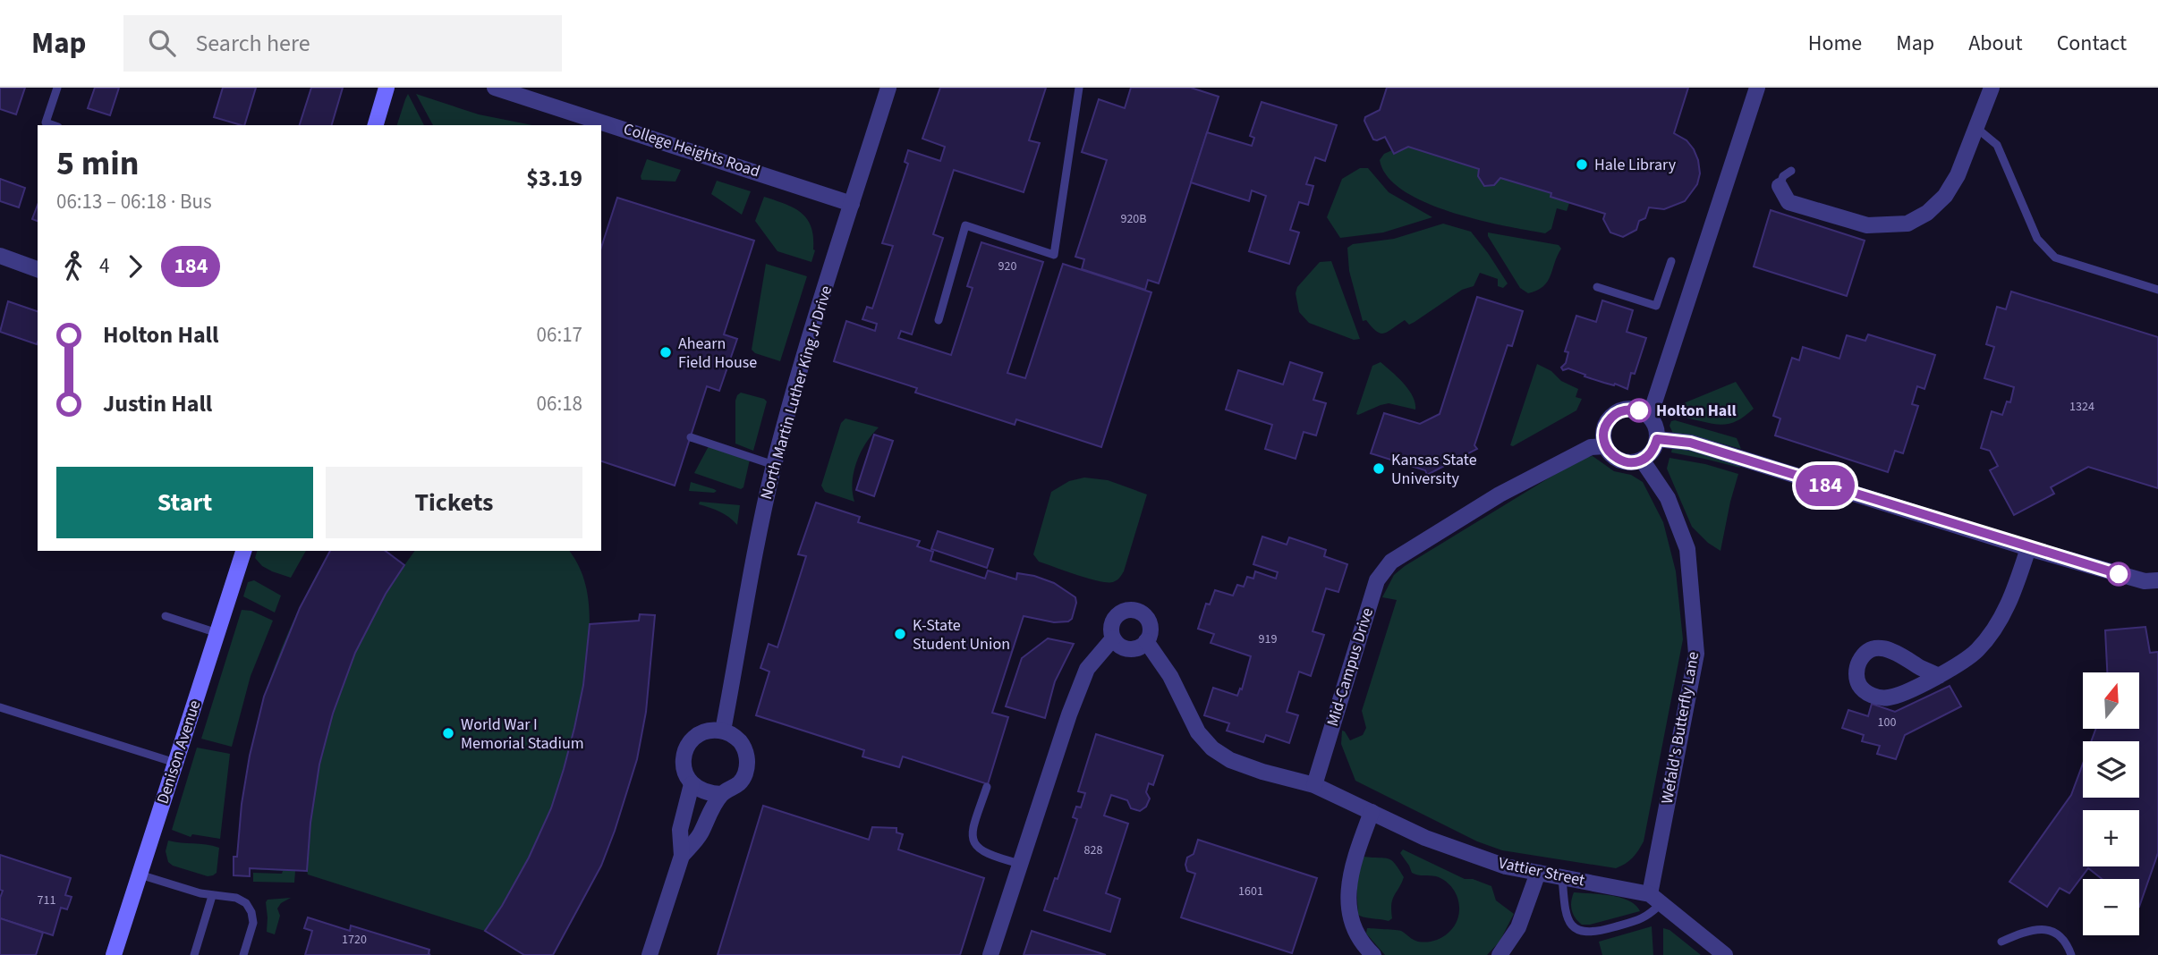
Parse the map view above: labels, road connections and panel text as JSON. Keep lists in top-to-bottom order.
{
  "streets": {
    "street": [
      "College Heights Road",
      "North Martin Luther King Jr Drive",
      "Mid-Campus Drive",
      "Wefald's Butterfly Lane",
      "Denison Avenue",
      "Vattier Street"
    ]
  },
  "crossings": [
    ["College Heights Road", "North Martin Luther King Jr Drive"],
    ["Mid-Campus Drive", "Wefald's Butterfly Lane"],
    ["Mid-Campus Drive", "Vattier Street"],
    ["Wefald's Butterfly Lane", "Vattier Street"]
  ],
  "places": [
    "Hale Library",
    "Ahearn Field House",
    "Holton Hall",
    "Kansas State University",
    "K-State Student Union",
    "World War I Memorial Stadium"
  ],
  "lines": ["bus line 184"],
  "house_numbers": [
    "920B",
    "920",
    "1324",
    "919",
    "100",
    "828",
    "1601",
    "711",
    "1720"
  ],
  "north": "top",
  "page": {
    "header": "Map",
    "search": "Search here",
    "nav": [
      "Home",
      "Map",
      "About",
      "Contact"
    ],
    "on_map": "184",
    "heading": ["5 min", "06:13 – 06:18 · Bus", "$3.19"],
    "legs": ["4", "184"],
    "list": [
      {
        "name": "Holton Hall",
        "value": "06:17"
      },
      {
        "name": "Justin Hall",
        "value": "06:18"
      }
    ],
    "buttons": ["Start", "Tickets"],
    "map_buttons": ["+", "−"]
  }
}
